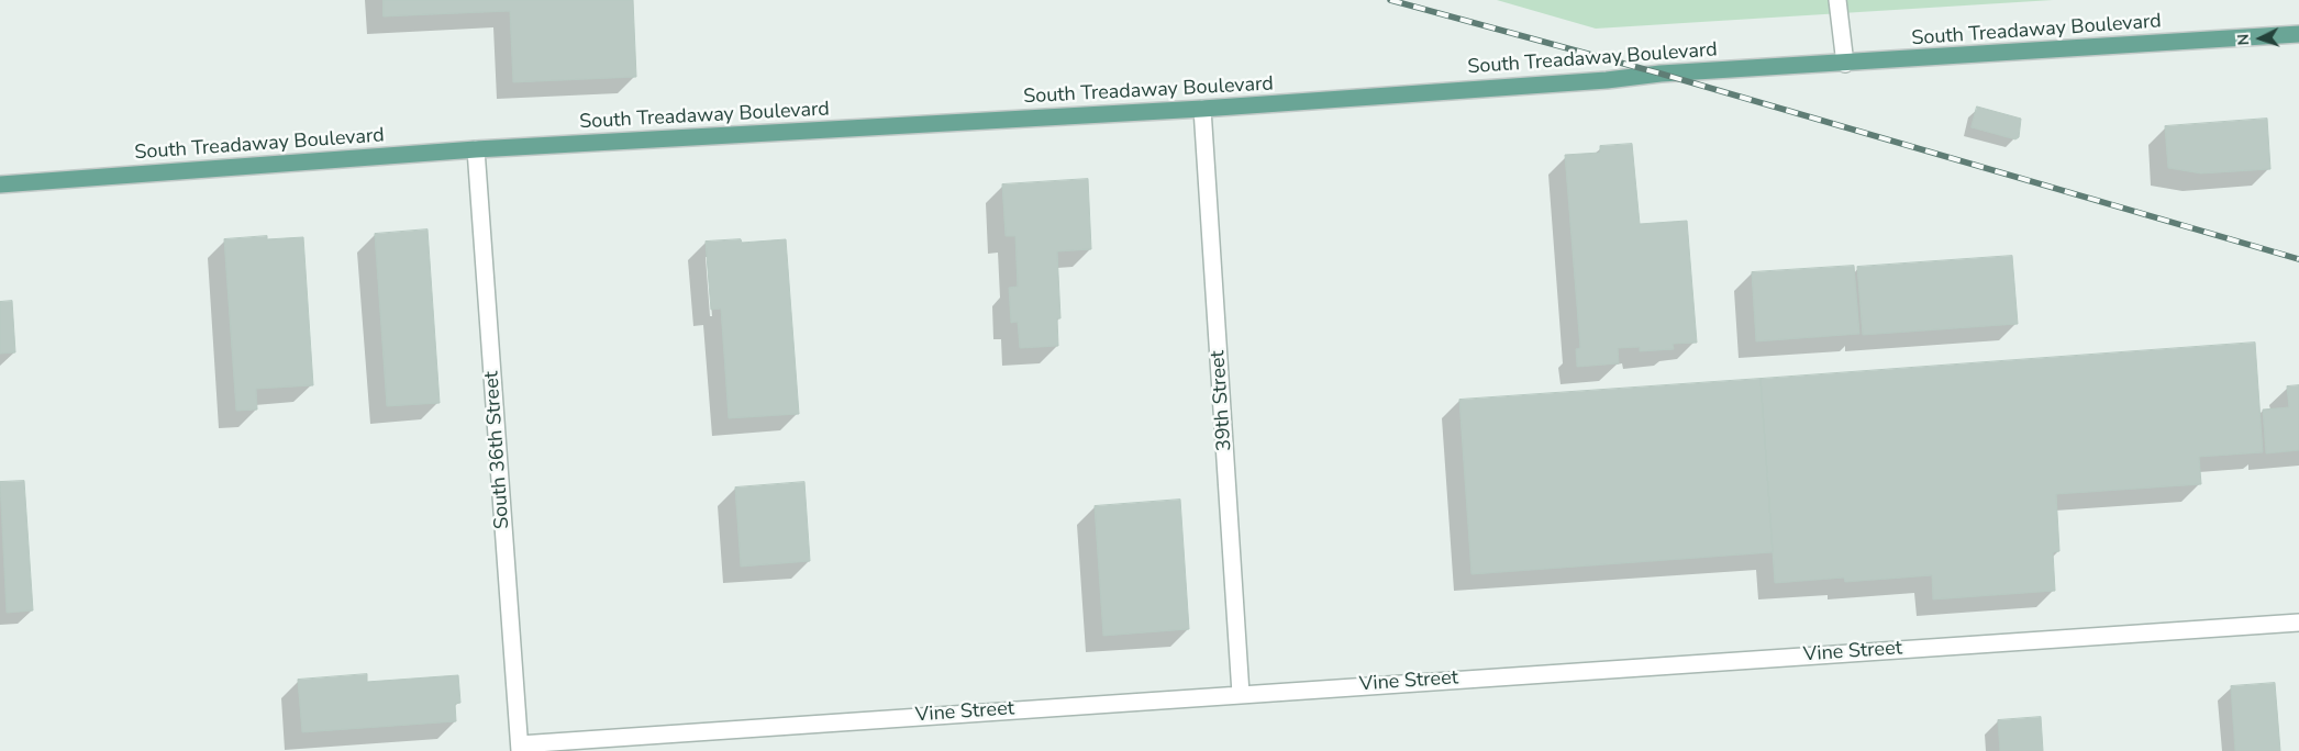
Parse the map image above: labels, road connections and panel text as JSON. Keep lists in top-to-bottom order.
{
  "streets": {
    "main road": ["South Treadaway Boulevard"],
    "street": ["39th Street", "South 36th Street", "Vine Street"]
  },
  "crossings": [
    ["South Treadaway Boulevard", "39th Street"],
    ["South Treadaway Boulevard", "South 36th Street"],
    ["39th Street", "Vine Street"],
    ["South 36th Street", "Vine Street"]
  ],
  "north": "left"
}
